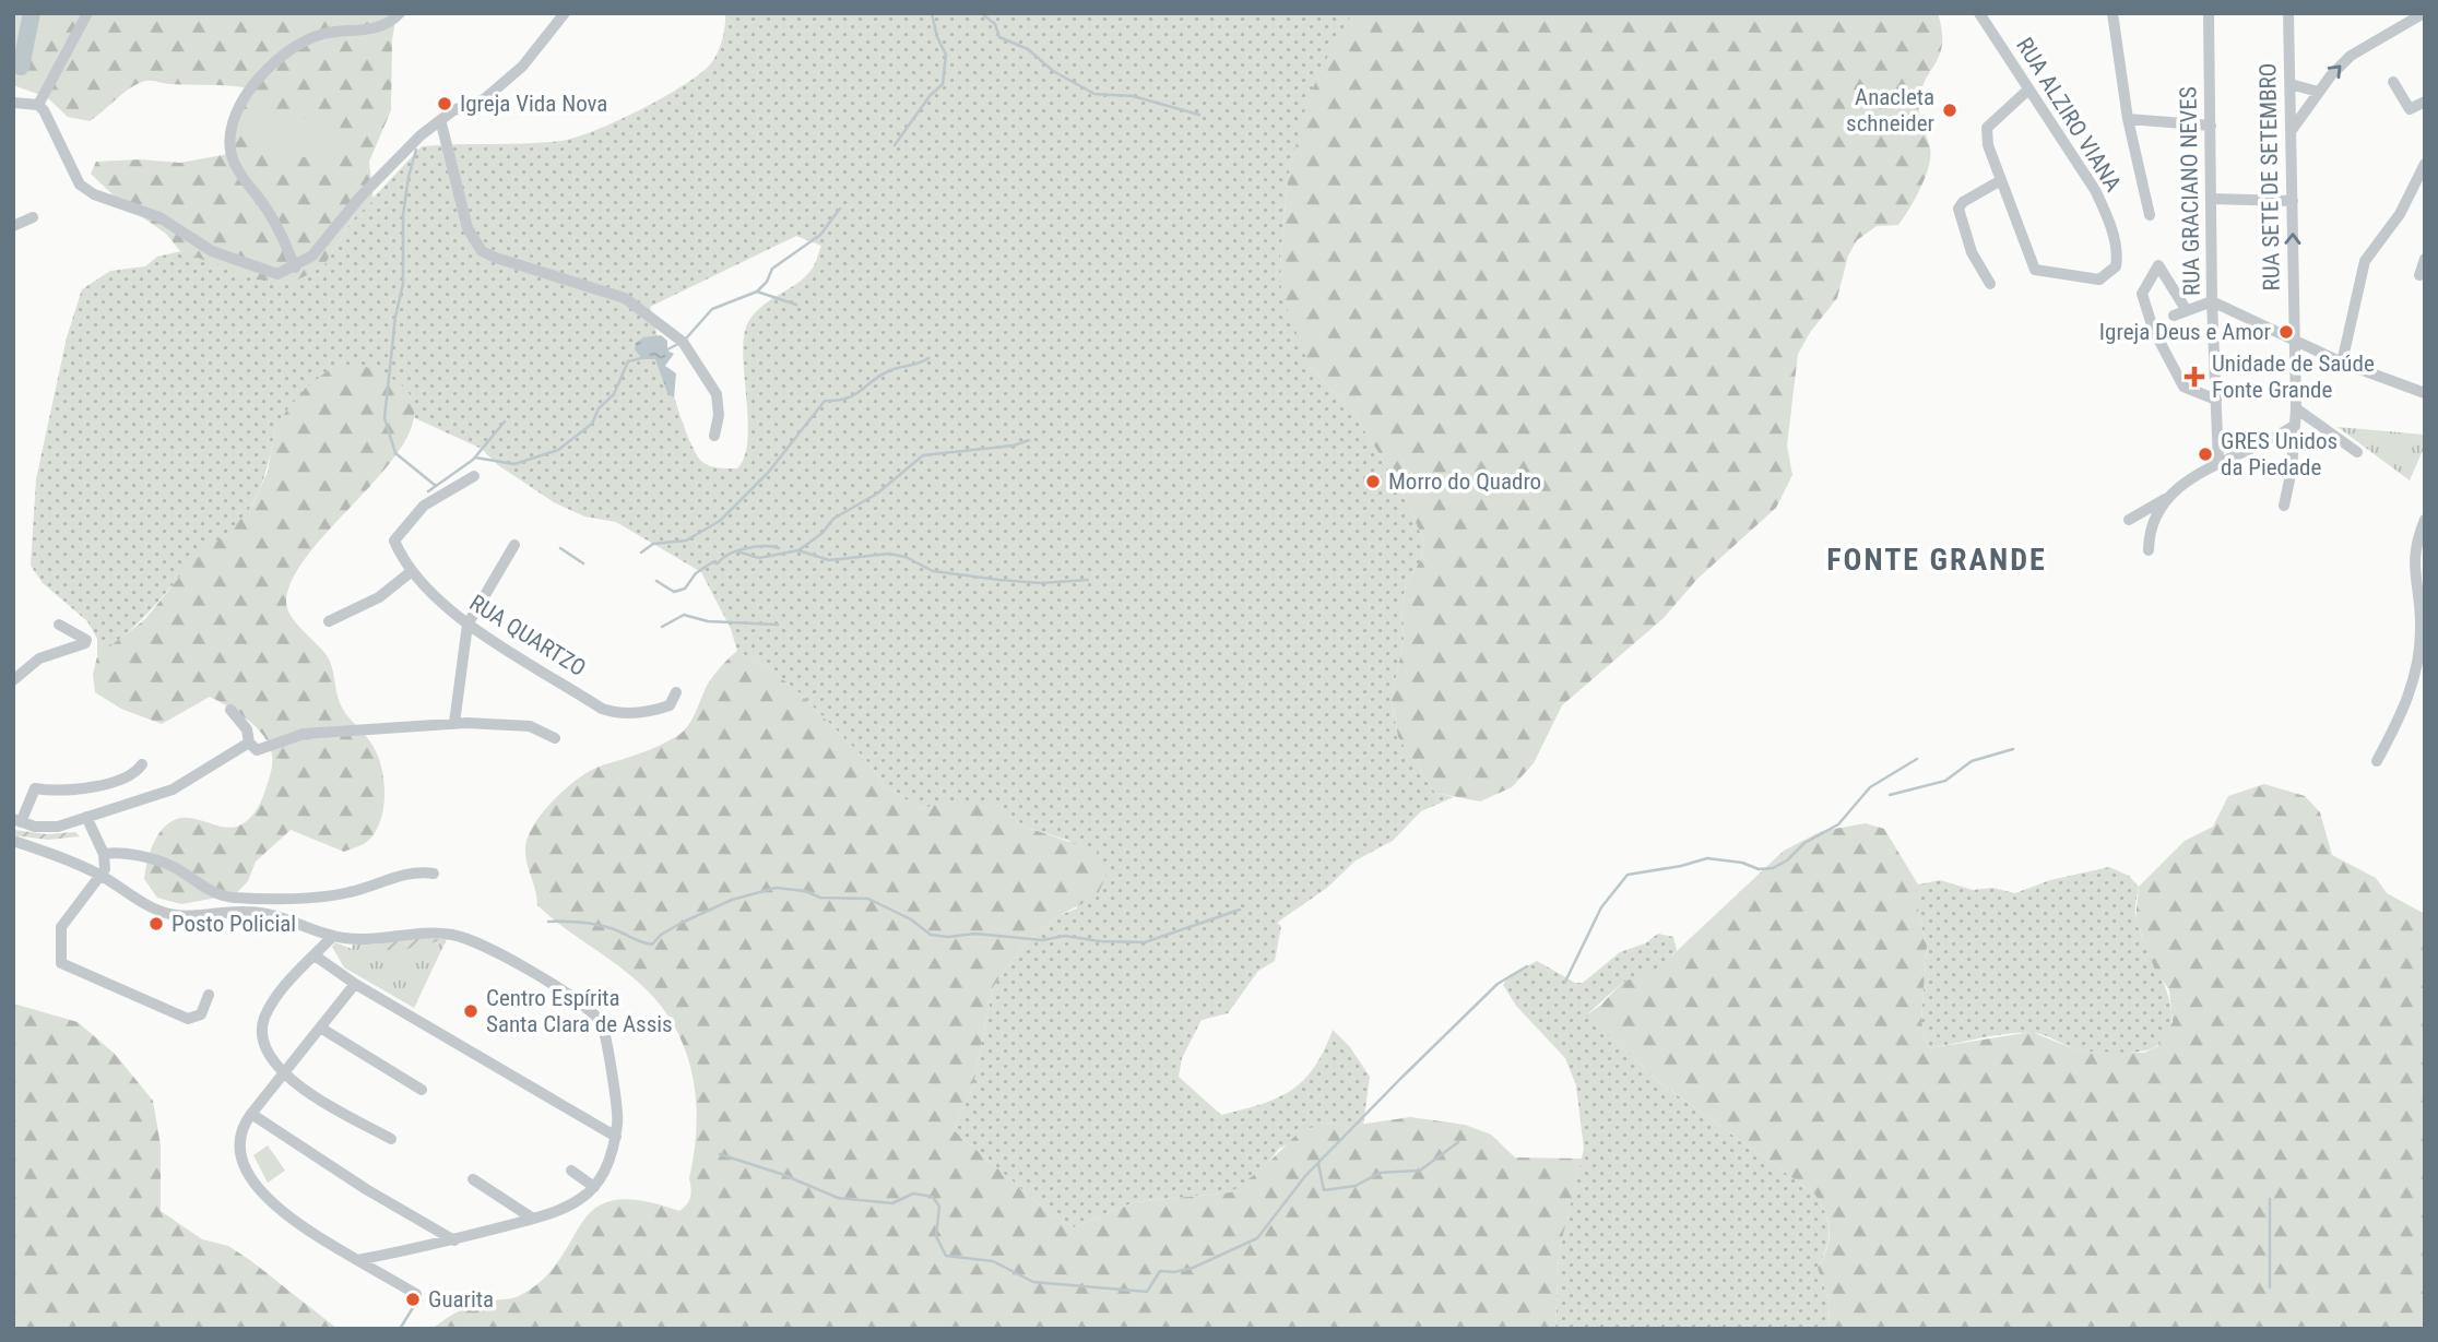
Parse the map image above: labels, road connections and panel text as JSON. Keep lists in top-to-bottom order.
{
  "streets": {
    "street": [
      "RUA ALZIRO VIANA",
      "RUA SETE DE SETEMBRO",
      "RUA GRACIANO NEVES",
      "RUA QUARTZO"
    ]
  },
  "districts": ["FONTE GRANDE"],
  "places": {
    "other": [
      "Igreja Vida Nova",
      "Anacleta schneider",
      "Igreja Deus e Amor",
      "GRES Unidos da Piedade",
      "Morro do Quadro",
      "Posto Policial",
      "Centro Espírita Santa Clara de Assis",
      "Guarita"
    ],
    "health": ["Unidade de Saúde Fonte Grande"]
  }
}
